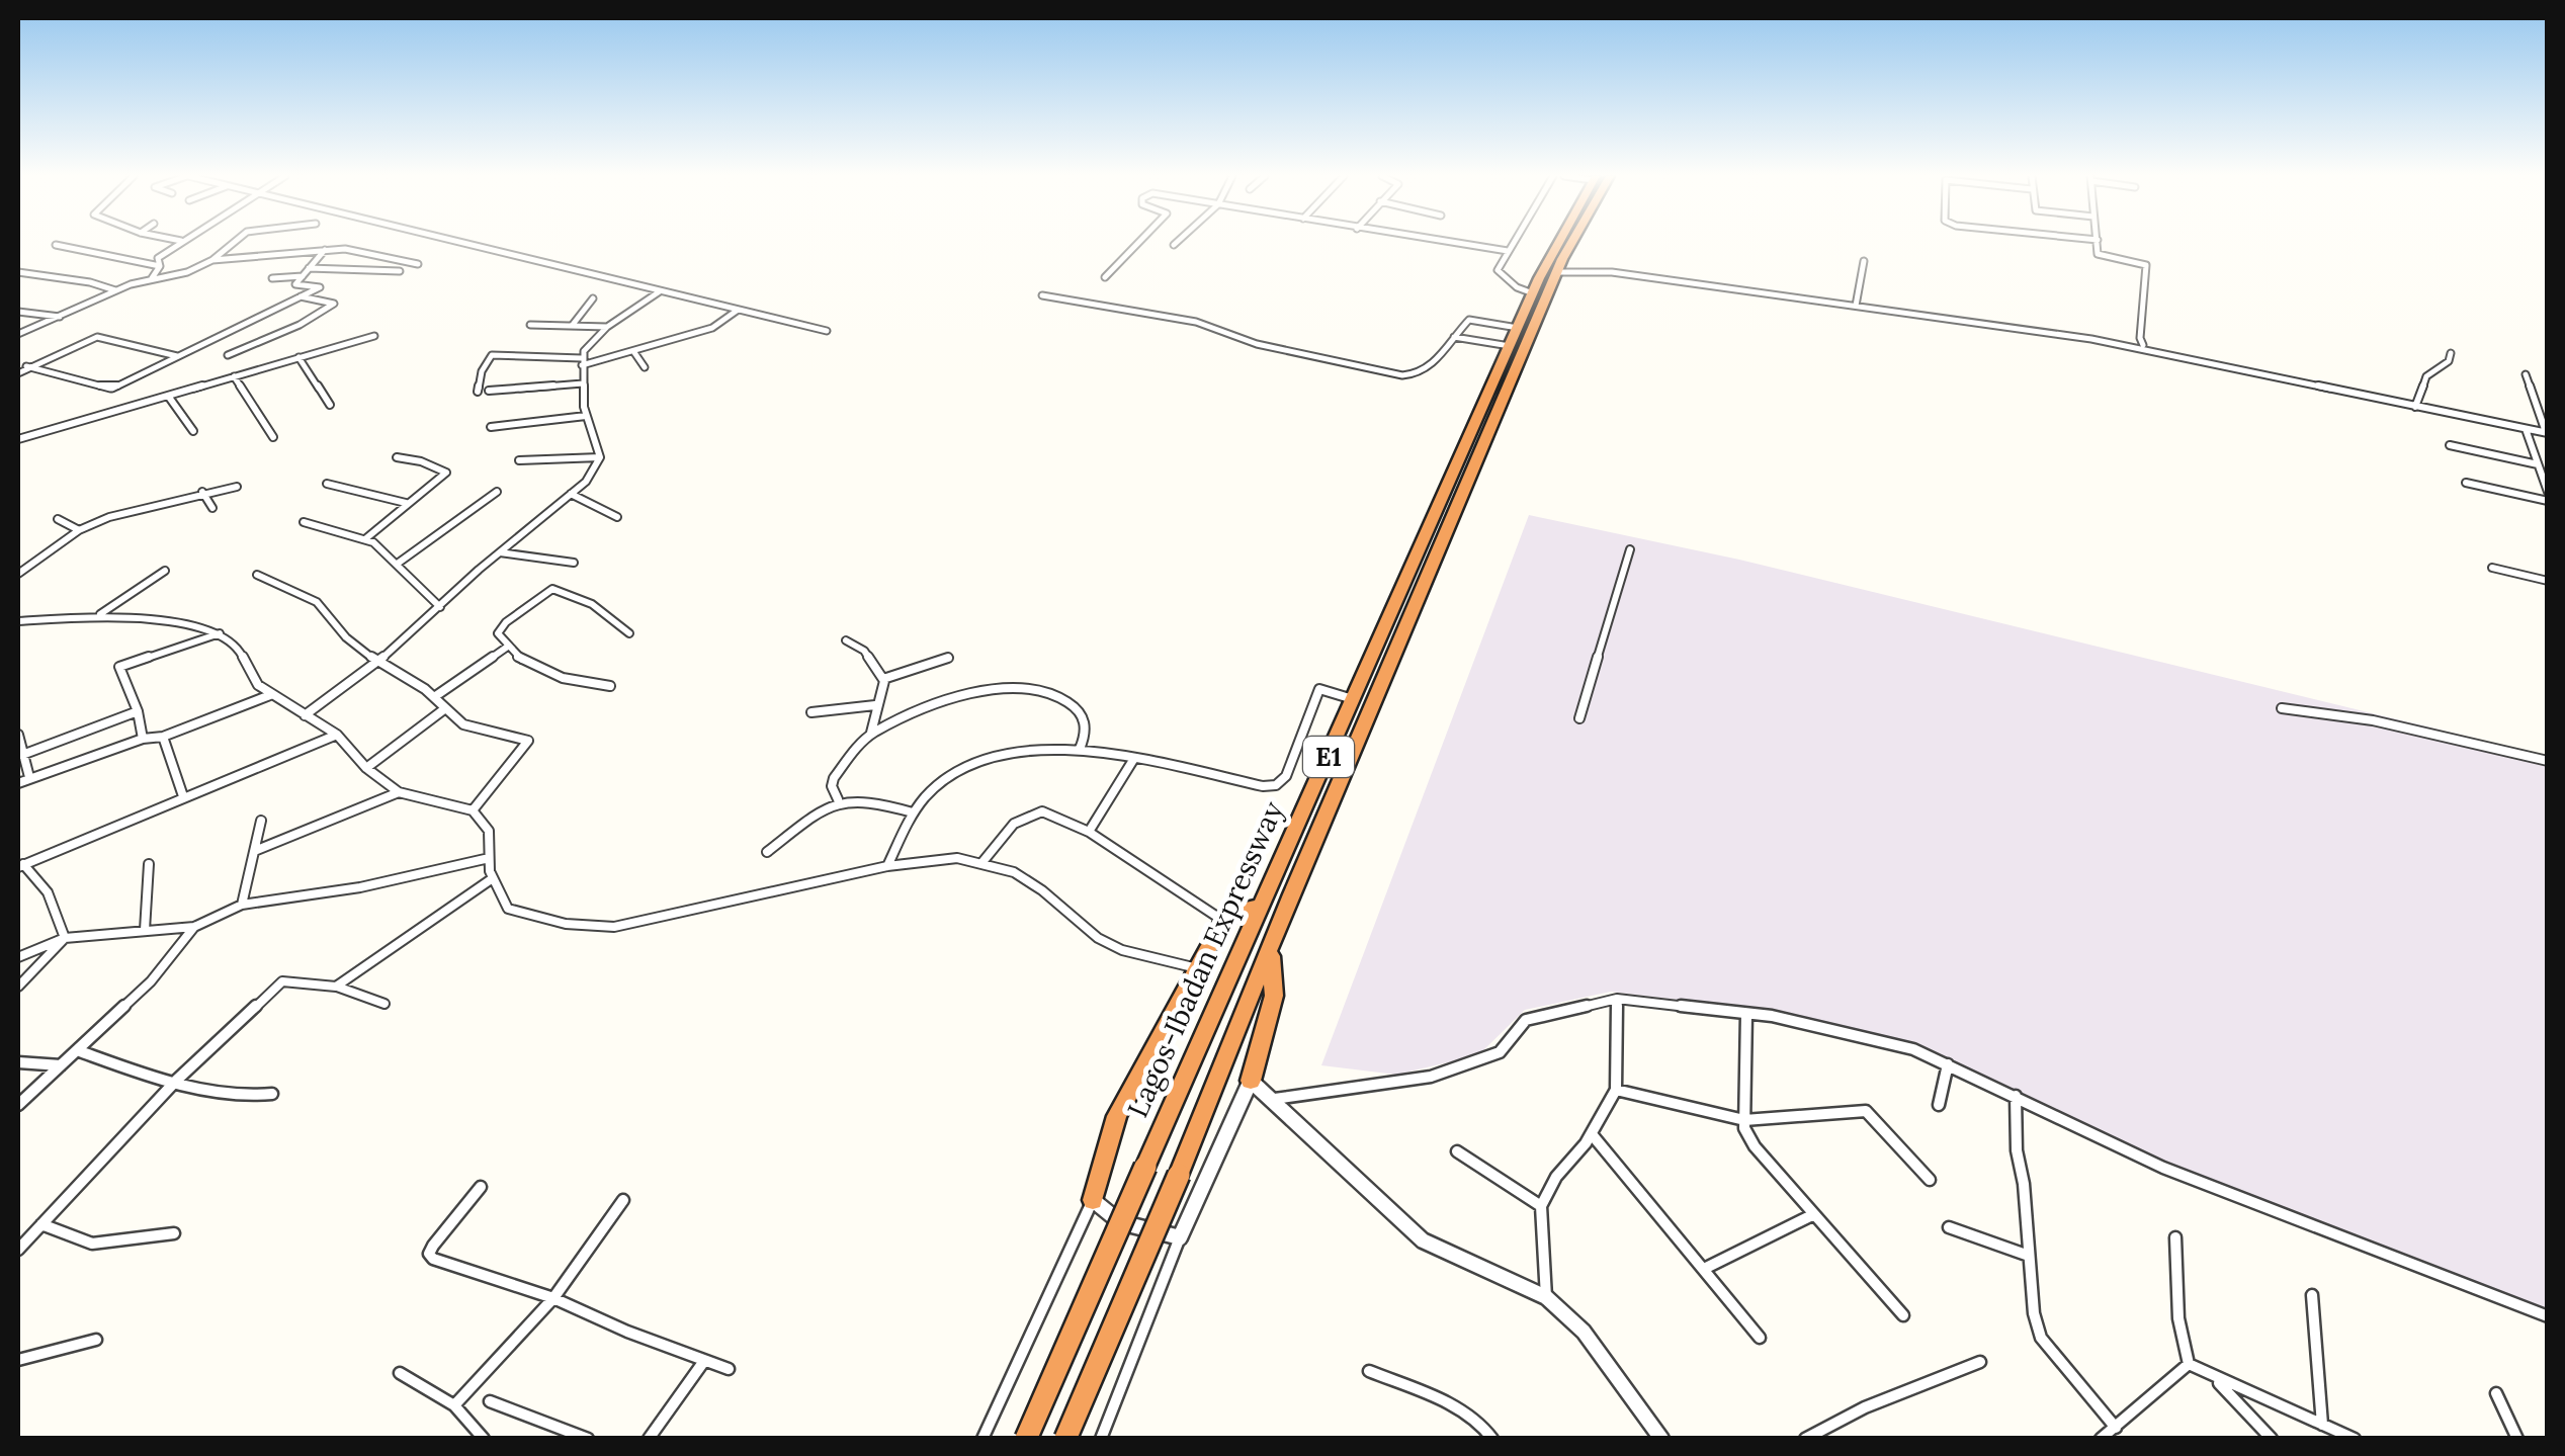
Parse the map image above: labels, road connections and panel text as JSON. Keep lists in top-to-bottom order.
{
  "streets": {
    "highway": ["E1", "Lagos-Ibadan Expressway"]
  }
}
